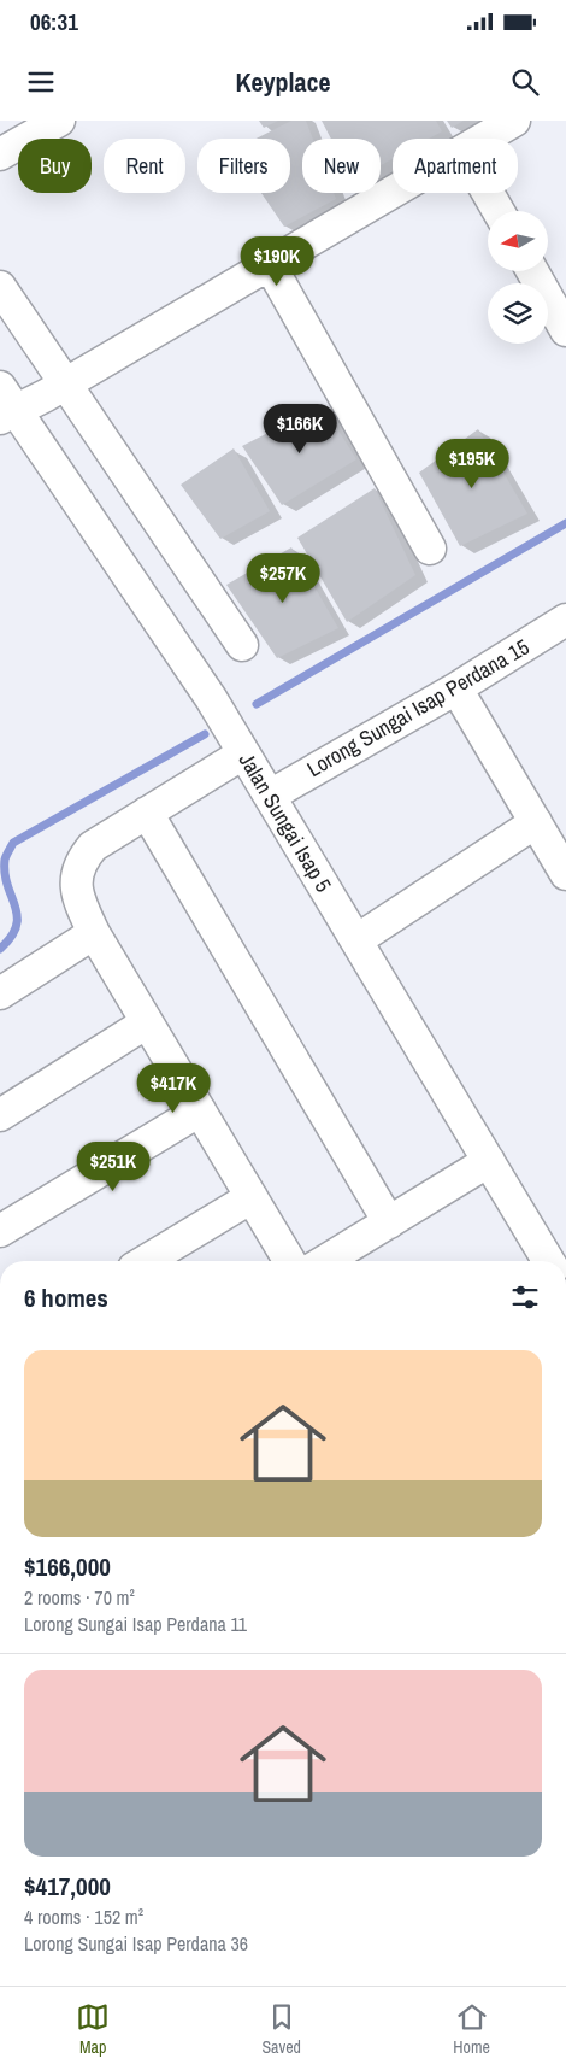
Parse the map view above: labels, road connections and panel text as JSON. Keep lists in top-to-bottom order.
{
  "streets": {
    "street": ["Lorong Sungai Isap Perdana 15", "Jalan Sungai Isap 5"]
  },
  "crossings": [
    ["Lorong Sungai Isap Perdana 15", "Jalan Sungai Isap 5"]
  ],
  "north": "left",
  "page": {
    "status": "06:31",
    "header": "Keyplace",
    "chip": [
      "Buy",
      "Rent",
      "Filters",
      "New",
      "Apartment"
    ],
    "price": [
      "$190K",
      "$166K",
      "$195K",
      "$257K",
      "$417K",
      "$251K"
    ],
    "heading": "6 homes",
    "list": [
      {
        "name": "$166,000",
        "note": "2 rooms · 70 m² · Lorong Sungai Isap Perdana 11"
      },
      {
        "name": "$417,000",
        "note": "4 rooms · 152 m² · Lorong Sungai Isap Perdana 36"
      }
    ],
    "tabs": ["Map", "Saved", "Home"]
  }
}
